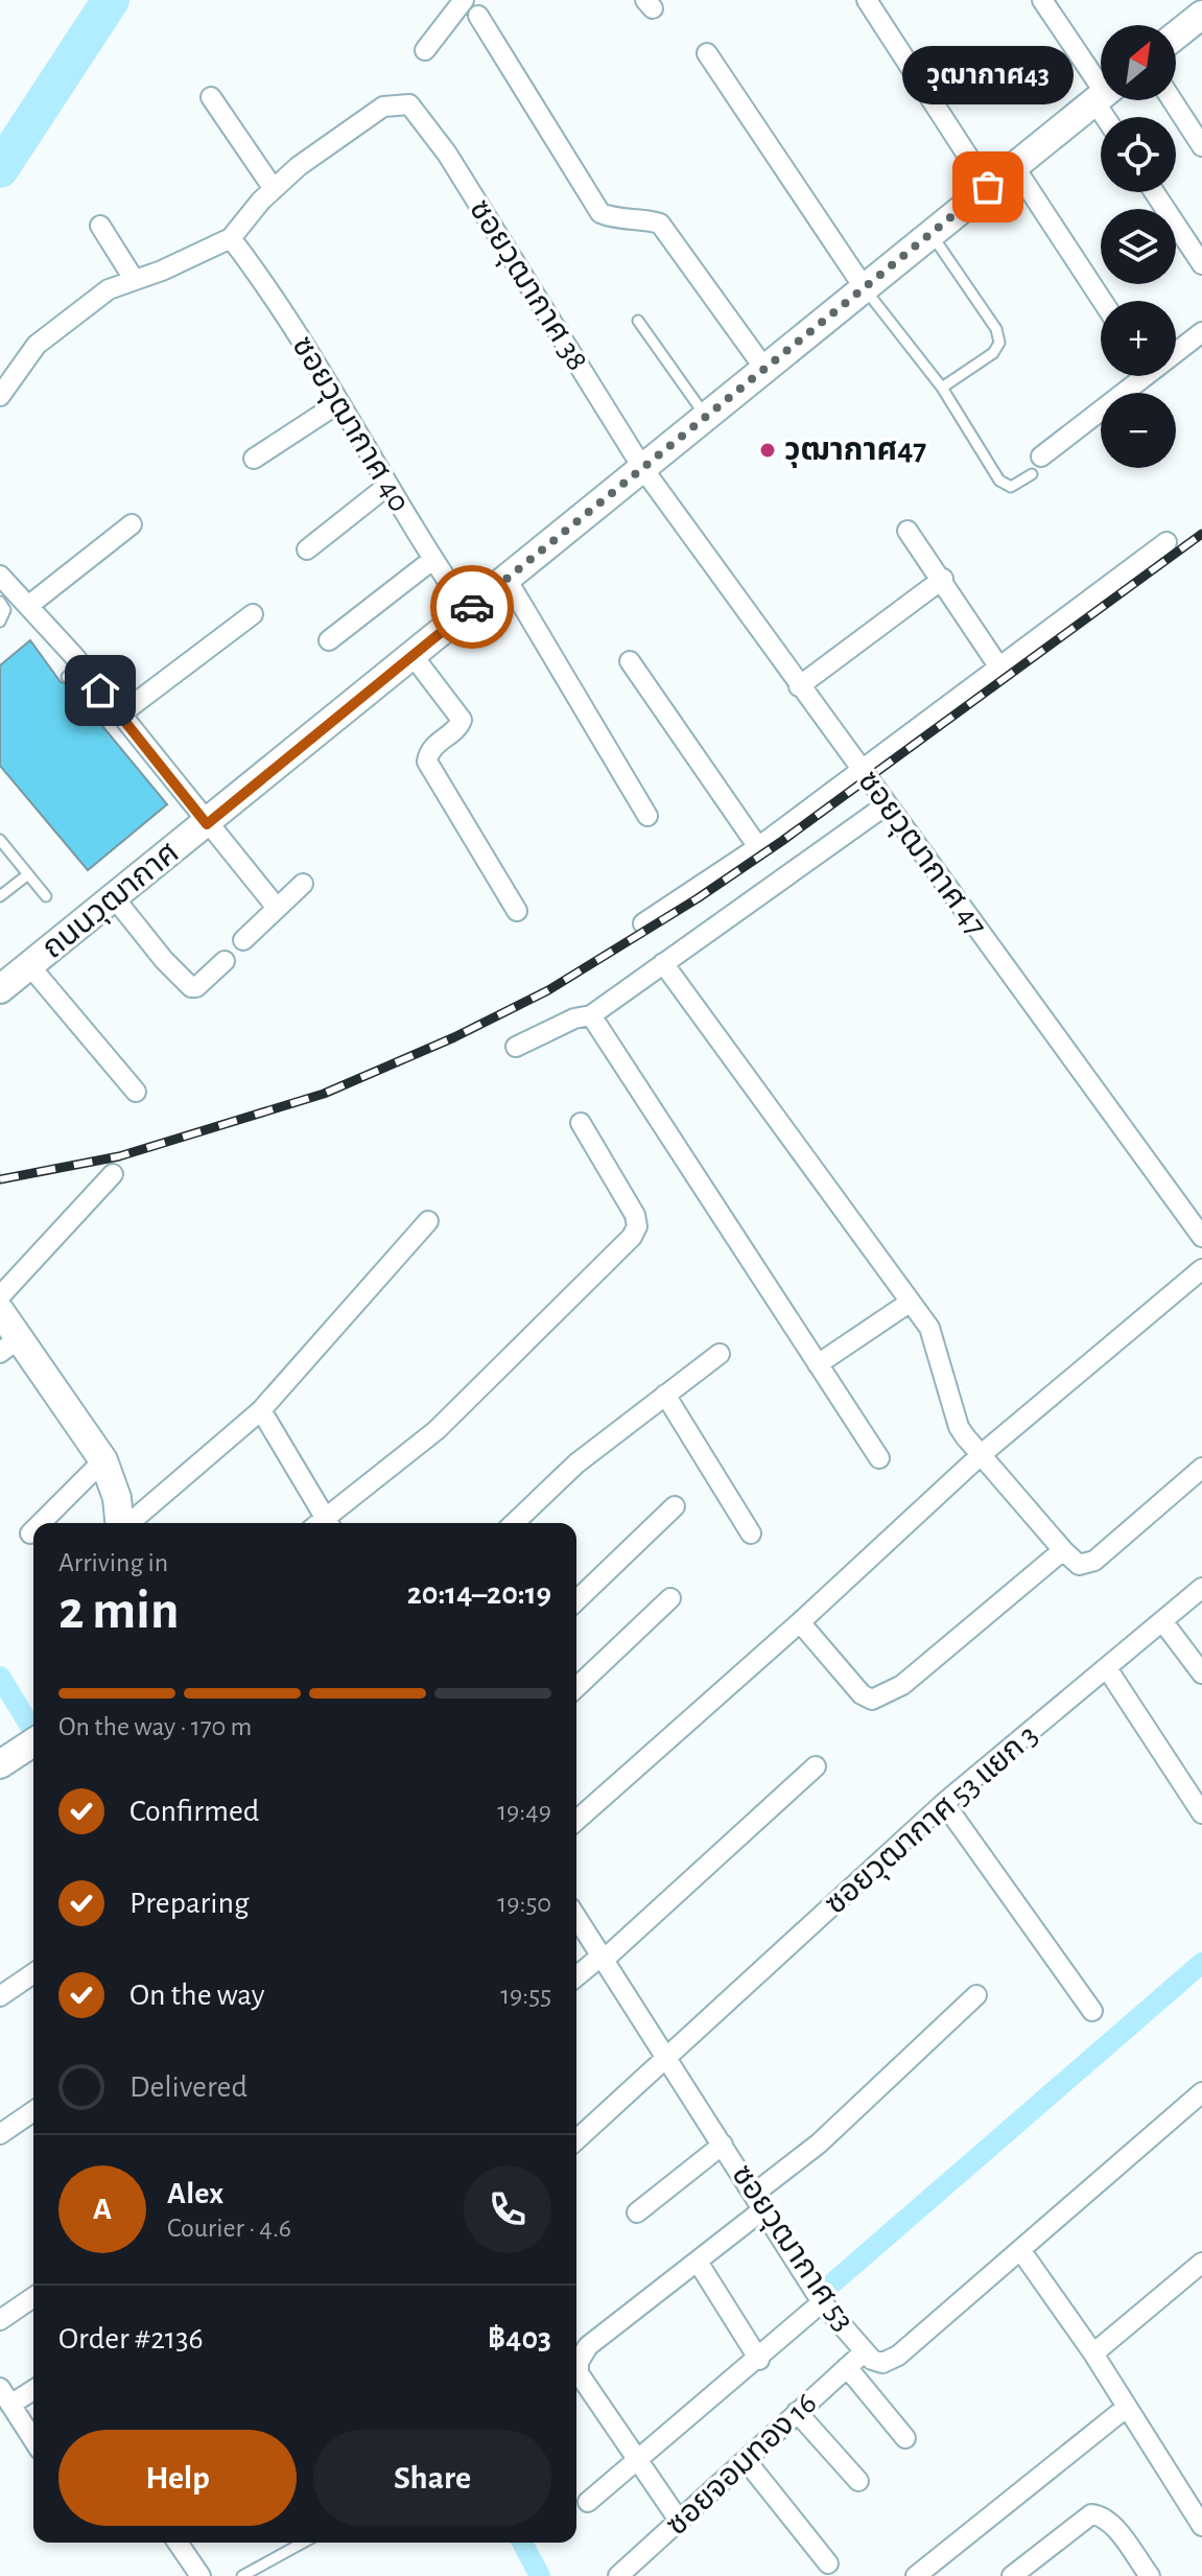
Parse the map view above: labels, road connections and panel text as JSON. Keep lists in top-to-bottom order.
{
  "streets": {
    "main road": ["ถนนวุฒากาศ"],
    "street": [
      "ซอยวุฒากาศ 38",
      "ซอยวุฒากาศ 40",
      "ซอยวุฒากาศ 47",
      "ซอยวุฒากาศ 53 แยก 3",
      "ซอยวุฒากาศ 53",
      "ซอยจอมทอง 16"
    ]
  },
  "crossings": [
    ["ซอยวุฒากาศ 38", "ซอยวุฒากาศ 47"],
    ["ซอยวุฒากาศ 38", "ถนนวุฒากาศ"],
    ["ซอยวุฒากาศ 40", "ถนนวุฒากาศ"],
    ["ซอยวุฒากาศ 47", "ถนนวุฒากาศ"],
    ["ซอยวุฒากาศ 53 แยก 3", "ซอยวุฒากาศ 53"],
    ["ซอยวุฒากาศ 53", "ซอยจอมทอง 16"]
  ],
  "places": ["วุฒากาศ43", "วุฒากาศ47"],
  "north": "top right",
  "page": {
    "map_buttons": ["+", "−"],
    "bubble": "วุฒากาศ43",
    "heading": ["2 min", "Arriving in", "20:14–20:19"],
    "panel": [
      "Alex",
      "Courier · 4.6",
      "Order #2136",
      "฿403"
    ],
    "bar": "On the way · 170 m",
    "list": [
      ["Confirmed", "19:49"],
      ["Preparing", "19:50"],
      ["On the way", "19:55"],
      "Delivered"
    ],
    "round": "A",
    "buttons": ["Help", "Share"]
  }
}
